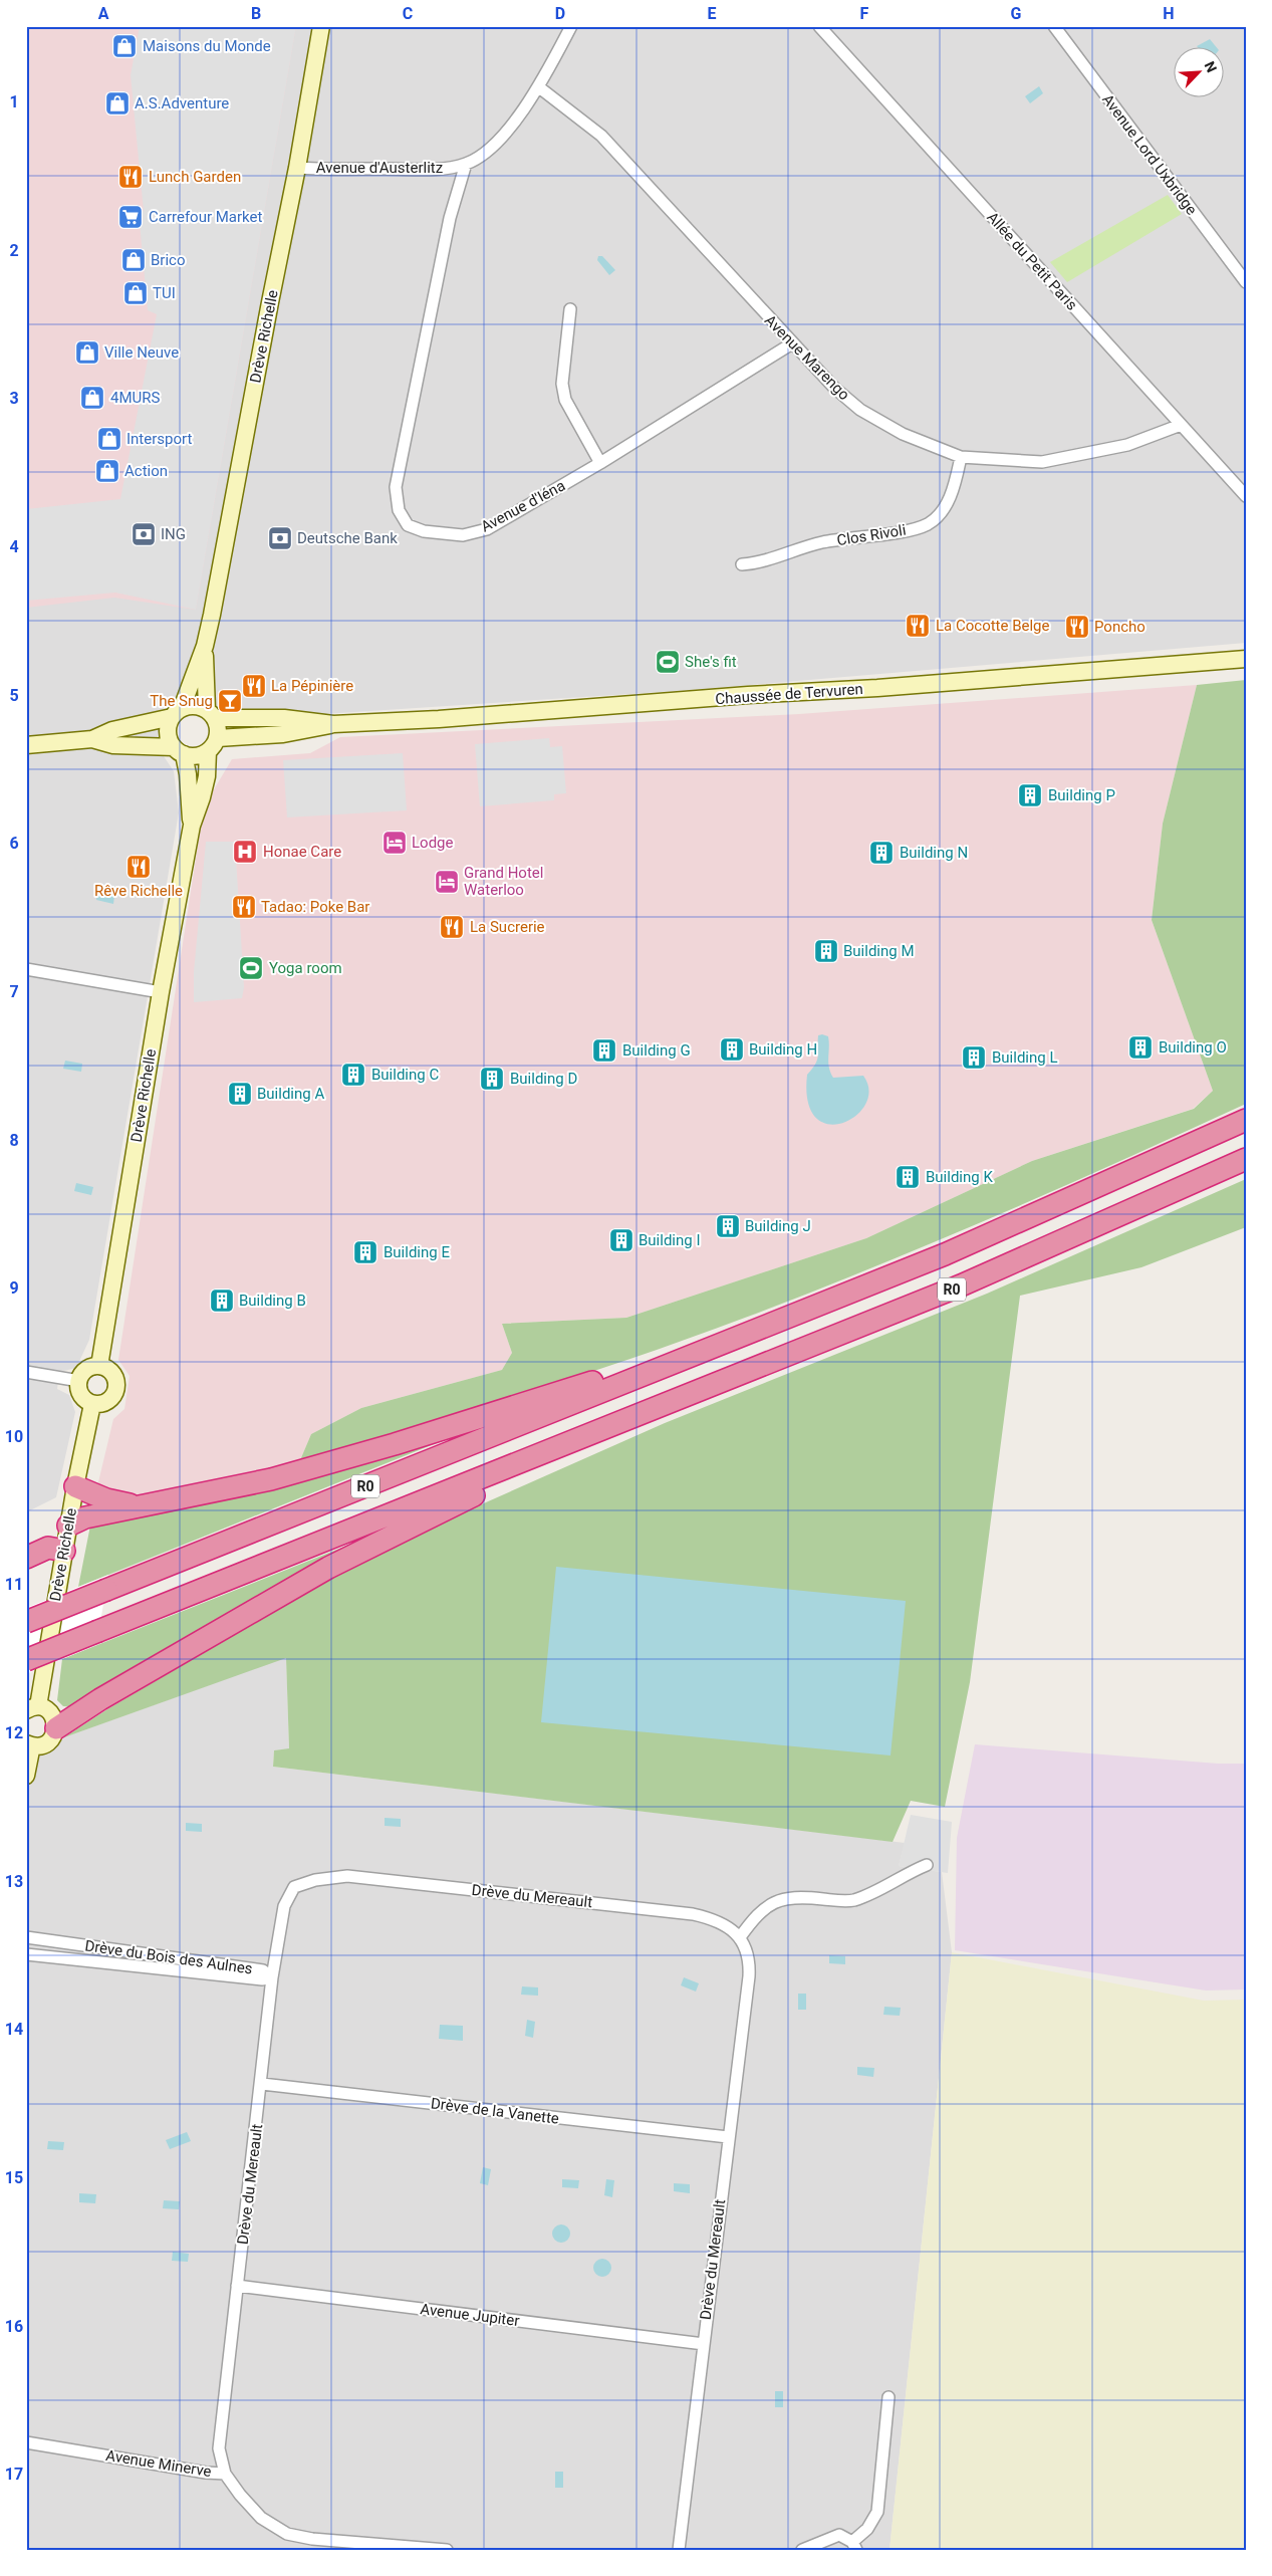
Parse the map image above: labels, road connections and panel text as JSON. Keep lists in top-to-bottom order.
{
  "streets": {
    "highway": ["R0"],
    "main road": ["Drève Richelle", "Chaussée de Tervuren"],
    "street": [
      "Avenue Lord Uxbridge",
      "Avenue d'Austerlitz",
      "Allée du Petit Paris",
      "Avenue Marengo",
      "Avenue d'Iéna",
      "Clos Rivoli",
      "Drève du Mereault",
      "Drève du Bois des Aulnes",
      "Drève de la Vanette",
      "Avenue Jupiter",
      "Avenue Minerve"
    ]
  },
  "crossings": [
    ["Avenue d'Austerlitz", "Drève Richelle"],
    ["Avenue d'Austerlitz", "Avenue Marengo"],
    ["Avenue d'Austerlitz", "Avenue d'Iéna"],
    ["Allée du Petit Paris", "Avenue Marengo"],
    ["Drève Richelle", "Chaussée de Tervuren"],
    ["Avenue Marengo", "Avenue d'Iéna"],
    ["Avenue Marengo", "Clos Rivoli"],
    ["Drève du Mereault", "Drève du Bois des Aulnes"],
    ["Drève du Mereault", "Drève de la Vanette"],
    ["Drève du Mereault", "Avenue Jupiter"],
    ["Drève du Mereault", "Avenue Minerve"]
  ],
  "places": {
    "shop": [
      "Maisons du Monde",
      "A.S.Adventure",
      "Brico",
      "TUI",
      "Ville Neuve",
      "4MURS",
      "Intersport",
      "Action"
    ],
    "restaurant": [
      "Lunch Garden",
      "La Cocotte Belge",
      "Poncho",
      "La Pépinière",
      "Rêve Richelle",
      "Tadao: Poke Bar",
      "La Sucrerie"
    ],
    "supermarket": ["Carrefour Market"],
    "bank": ["ING", "Deutsche Bank"],
    "sports": ["She's fit", "Yoga room"],
    "bar": ["The Snug"],
    "building": [
      "Building P",
      "Building N",
      "Building M",
      "Building O",
      "Building H",
      "Building G",
      "Building L",
      "Building C",
      "Building D",
      "Building A",
      "Building K",
      "Building J",
      "Building I",
      "Building E",
      "Building B"
    ],
    "hotel": ["Lodge", "Grand Hotel Waterloo"],
    "hospital": ["Honae Care"]
  },
  "north": "top right",
  "grid": {
    "columns": [
      "A",
      "B",
      "C",
      "D",
      "E",
      "F",
      "G",
      "H"
    ],
    "rows": [
      "1",
      "2",
      "3",
      "4",
      "5",
      "6",
      "7",
      "8",
      "9",
      "10",
      "11",
      "12",
      "13",
      "14",
      "15",
      "16",
      "17"
    ]
  }
}
